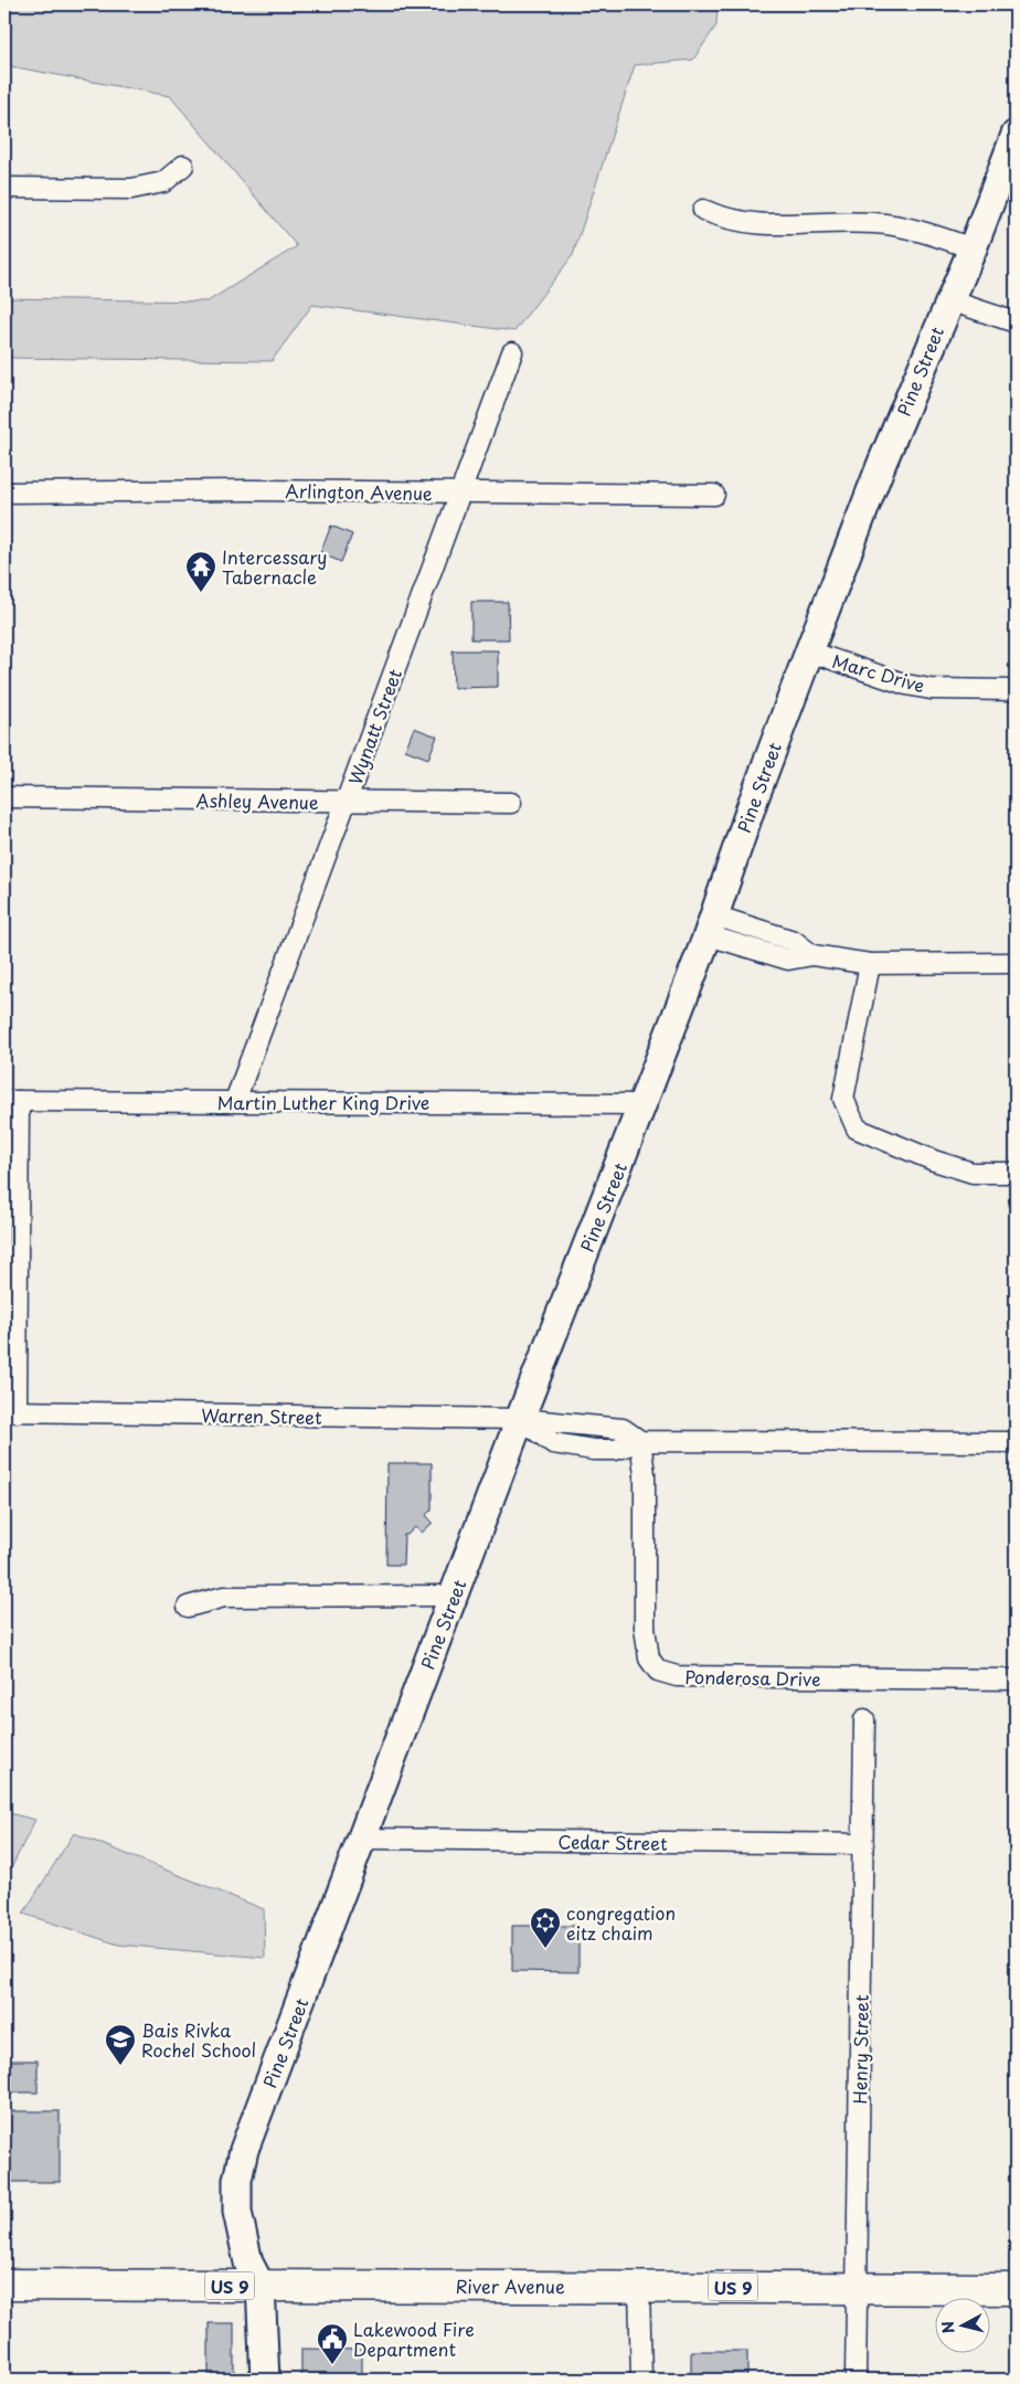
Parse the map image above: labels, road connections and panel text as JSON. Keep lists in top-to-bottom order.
{
  "streets": {
    "highway": ["US 9", "River Avenue"],
    "street": [
      "Pine Street",
      "Arlington Avenue",
      "Marc Drive",
      "Wynatt Street",
      "Ashley Avenue",
      "Martin Luther King Drive",
      "Warren Street",
      "Ponderosa Drive",
      "Cedar Street",
      "Henry Street"
    ]
  },
  "crossings": [
    ["Pine Street", "Marc Drive"],
    ["Pine Street", "Martin Luther King Drive"],
    ["Pine Street", "Warren Street"],
    ["Pine Street", "Cedar Street"],
    ["Pine Street", "River Avenue"],
    ["Arlington Avenue", "Wynatt Street"],
    ["Wynatt Street", "Ashley Avenue"],
    ["Wynatt Street", "Martin Luther King Drive"],
    ["Cedar Street", "Henry Street"],
    ["Henry Street", "River Avenue"]
  ],
  "places": {
    "temple": ["Intercessary Tabernacle"],
    "synagogue": ["congregation eitz chaim"],
    "school or university": ["Bais Rivka Rochel School"],
    "public building": ["Lakewood Fire Department"]
  },
  "north": "left"
}
